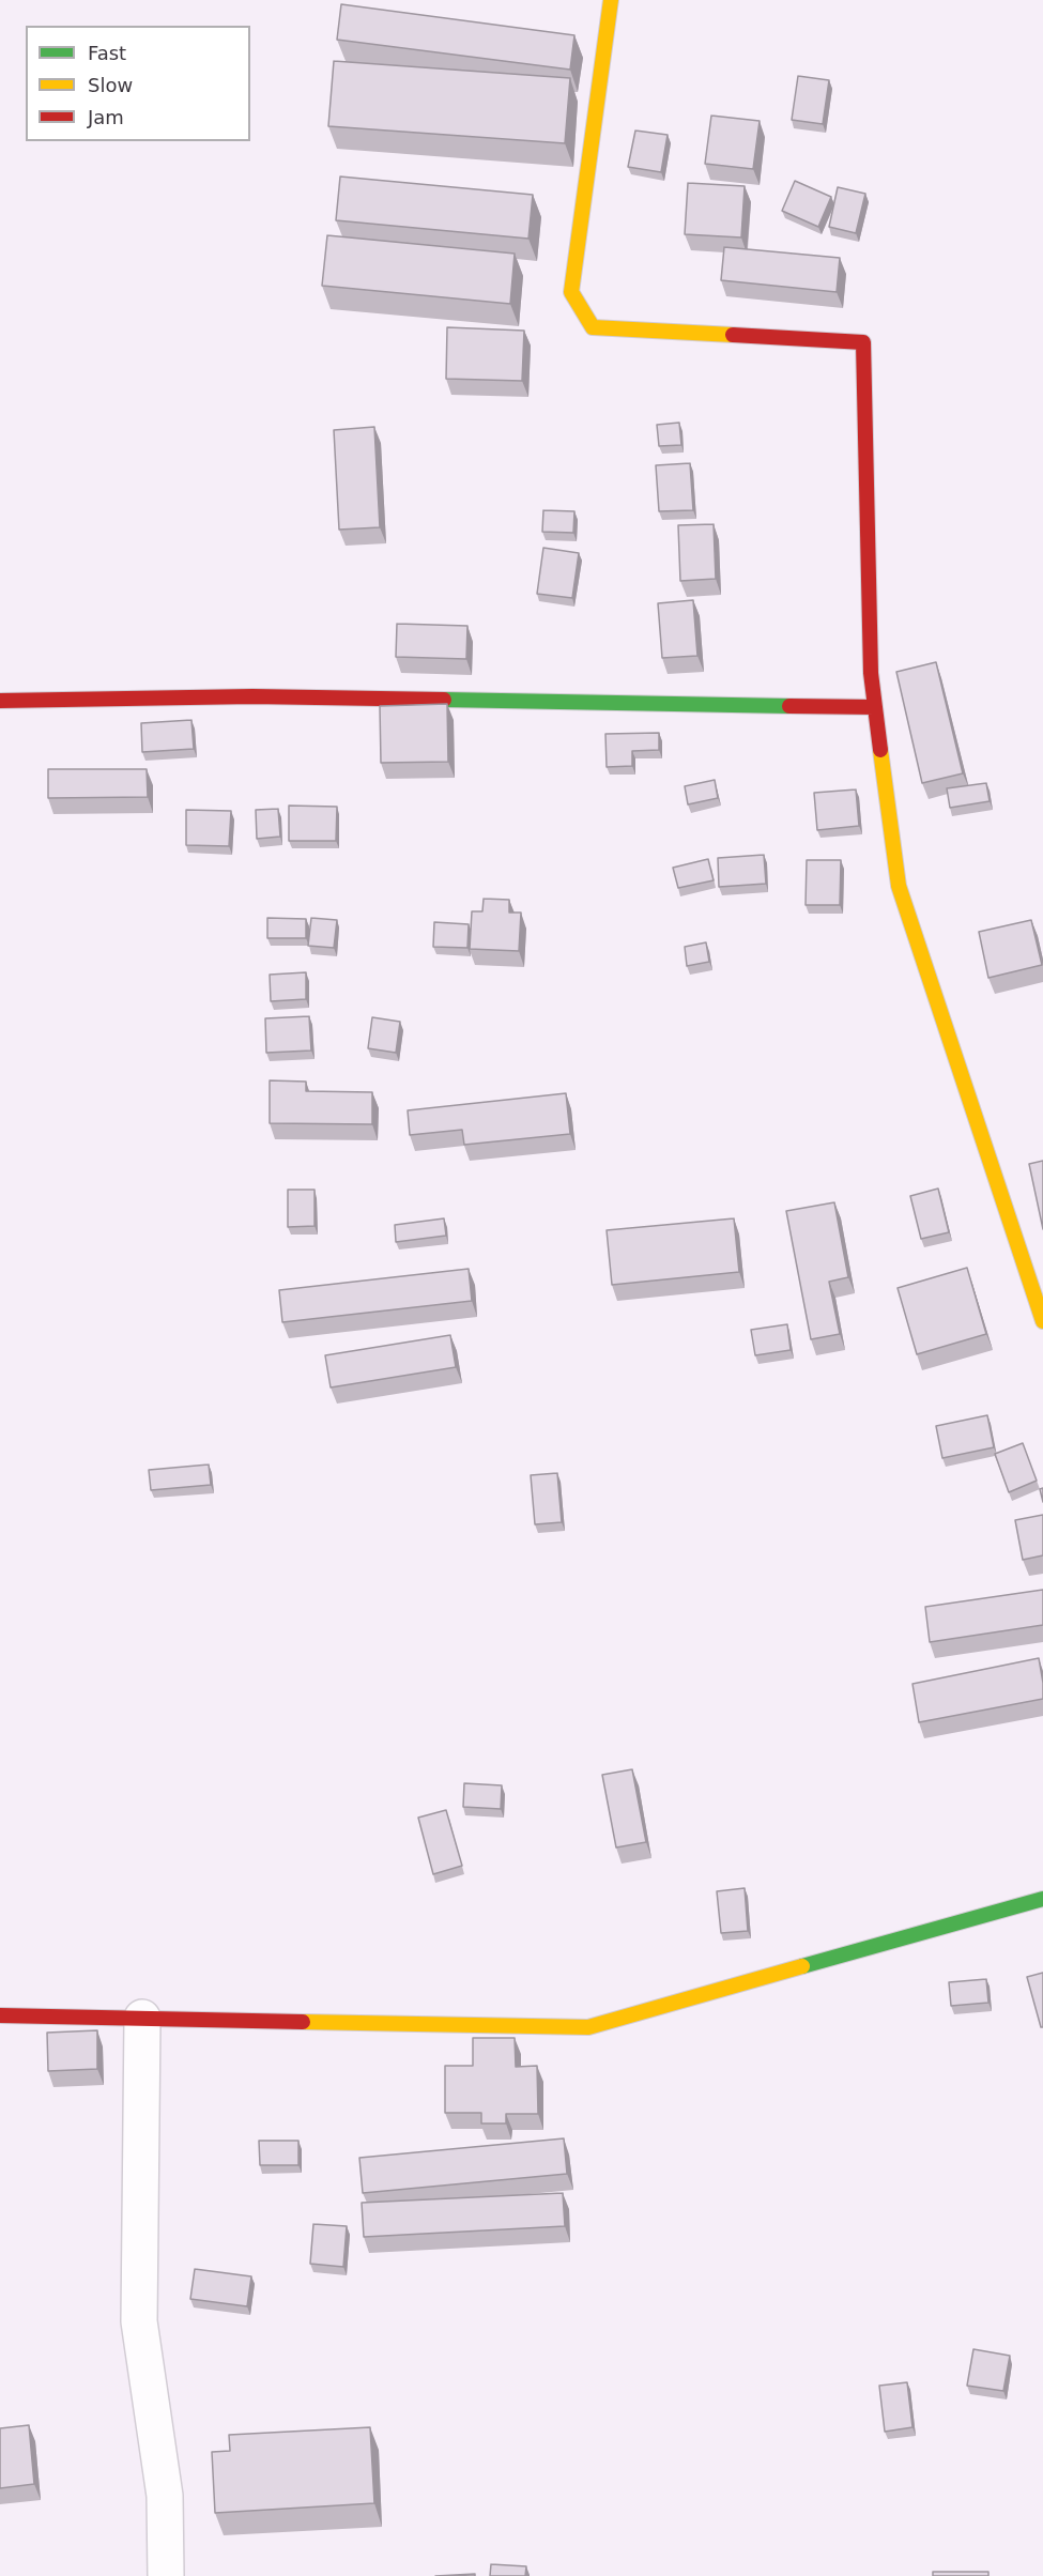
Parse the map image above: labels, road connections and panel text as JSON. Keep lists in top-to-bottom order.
{
  "legend": ["Fast", "Slow", "Jam"]
}
